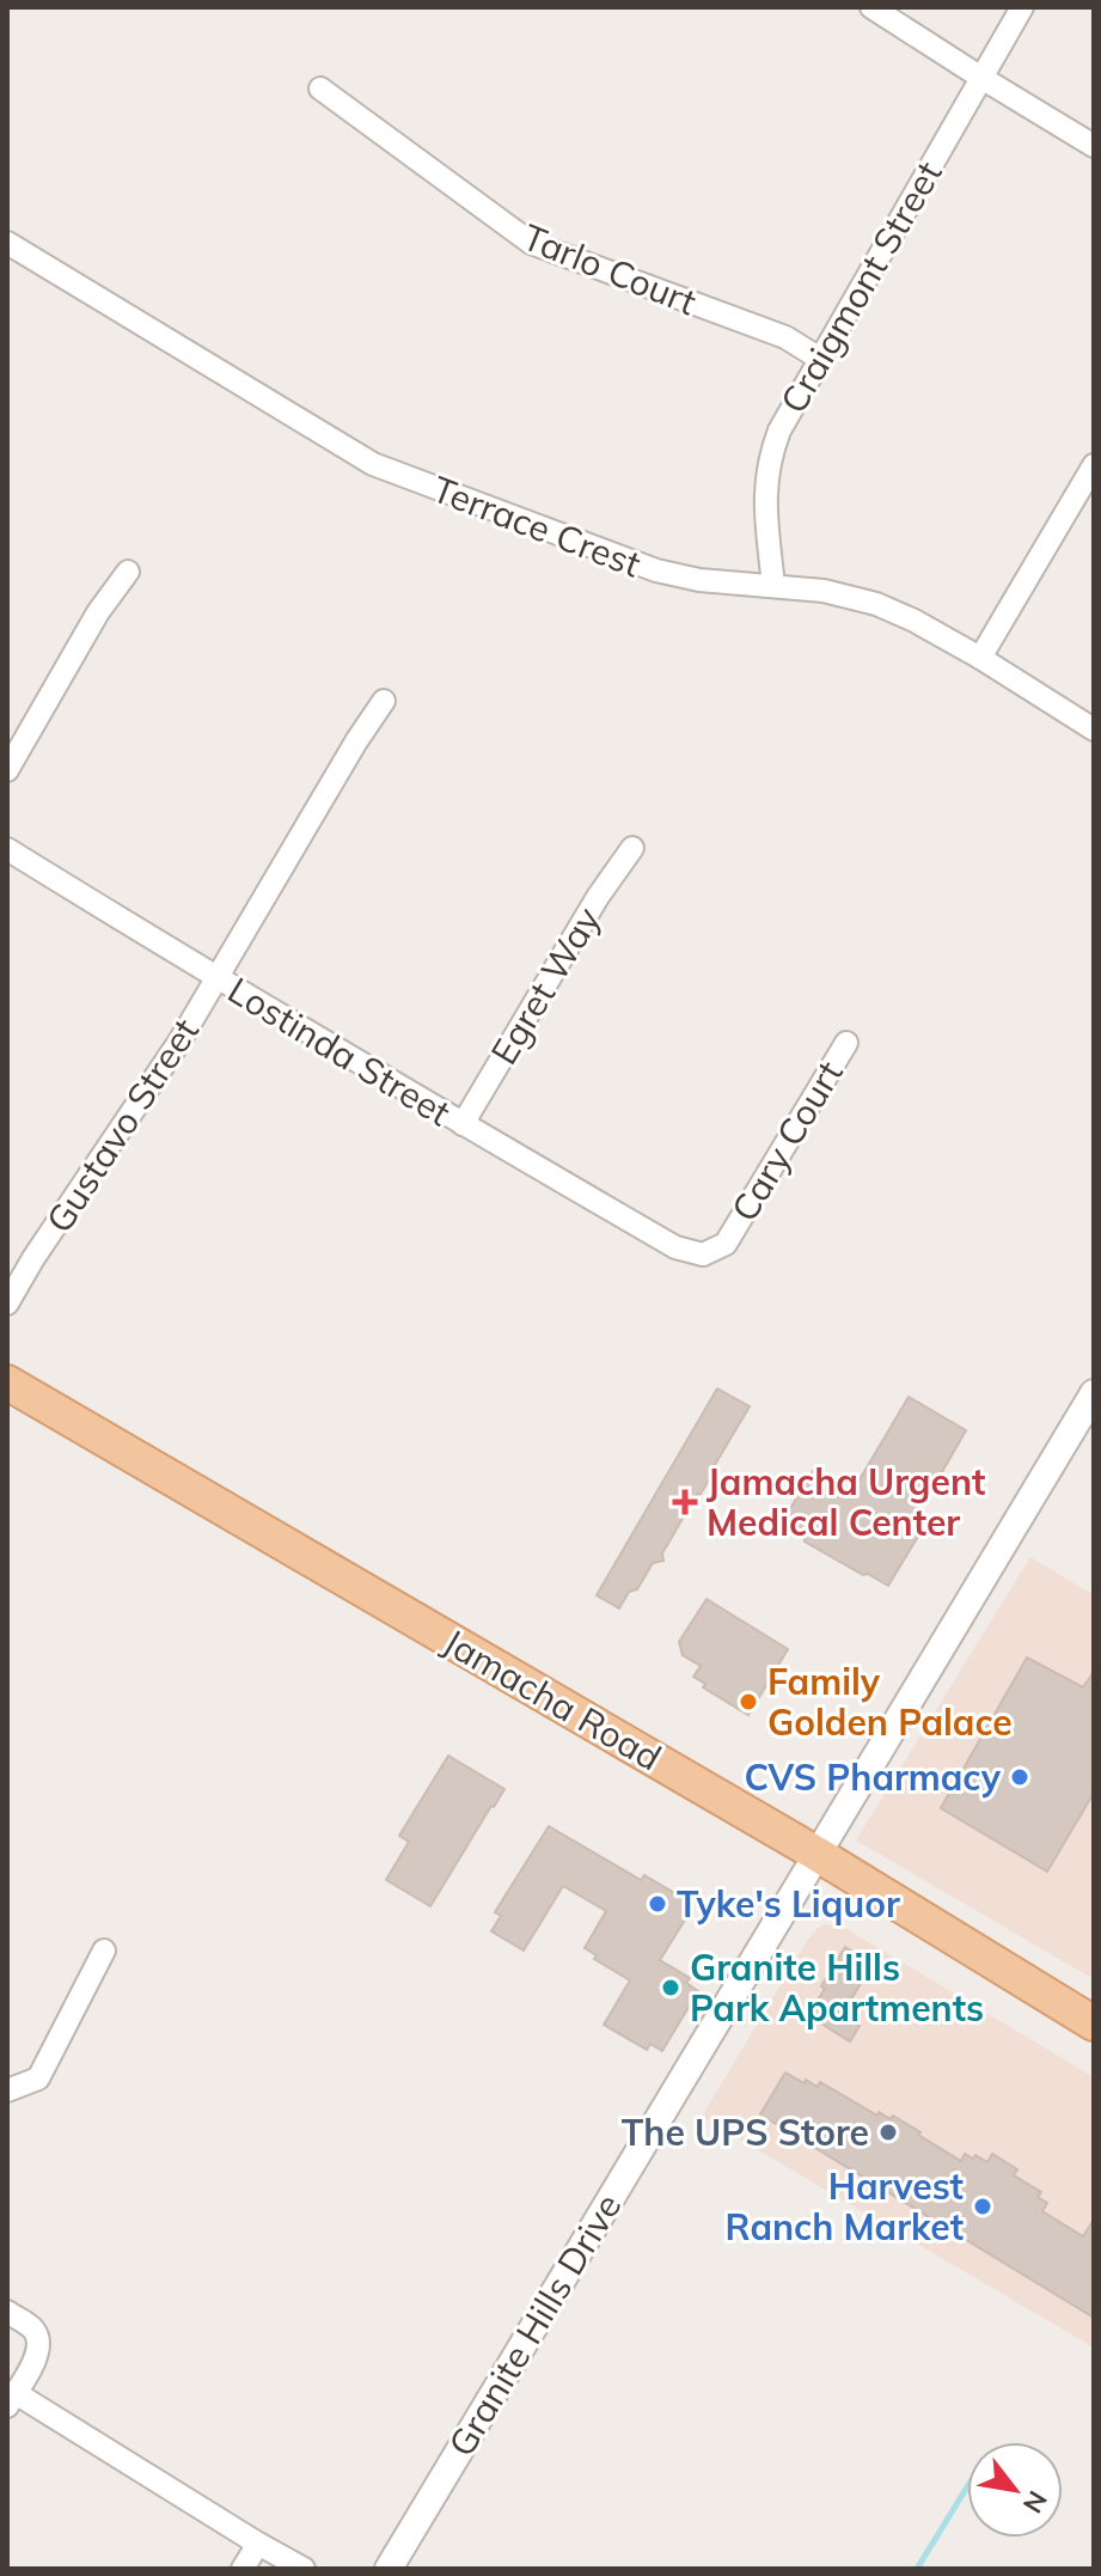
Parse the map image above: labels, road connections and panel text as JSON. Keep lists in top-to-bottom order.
{
  "streets": {
    "main road": ["Jamacha Road"],
    "street": [
      "Tarlo Court",
      "Craigmont Street",
      "Terrace Crest",
      "Egret Way",
      "Lostinda Street",
      "Gustavo Street",
      "Cary Court",
      "Granite Hills Drive"
    ]
  },
  "crossings": [
    ["Tarlo Court", "Craigmont Street"],
    ["Craigmont Street", "Terrace Crest"],
    ["Egret Way", "Lostinda Street"],
    ["Lostinda Street", "Gustavo Street"],
    ["Lostinda Street", "Cary Court"],
    ["Jamacha Road", "Granite Hills Drive"]
  ],
  "places": {
    "health": ["Jamacha Urgent Medical Center"],
    "other": [
      "Family Golden Palace",
      "CVS Pharmacy",
      "Tyke's Liquor",
      "Granite Hills Park Apartments",
      "The UPS Store",
      "Harvest Ranch Market"
    ]
  },
  "north": "bottom right"
}
